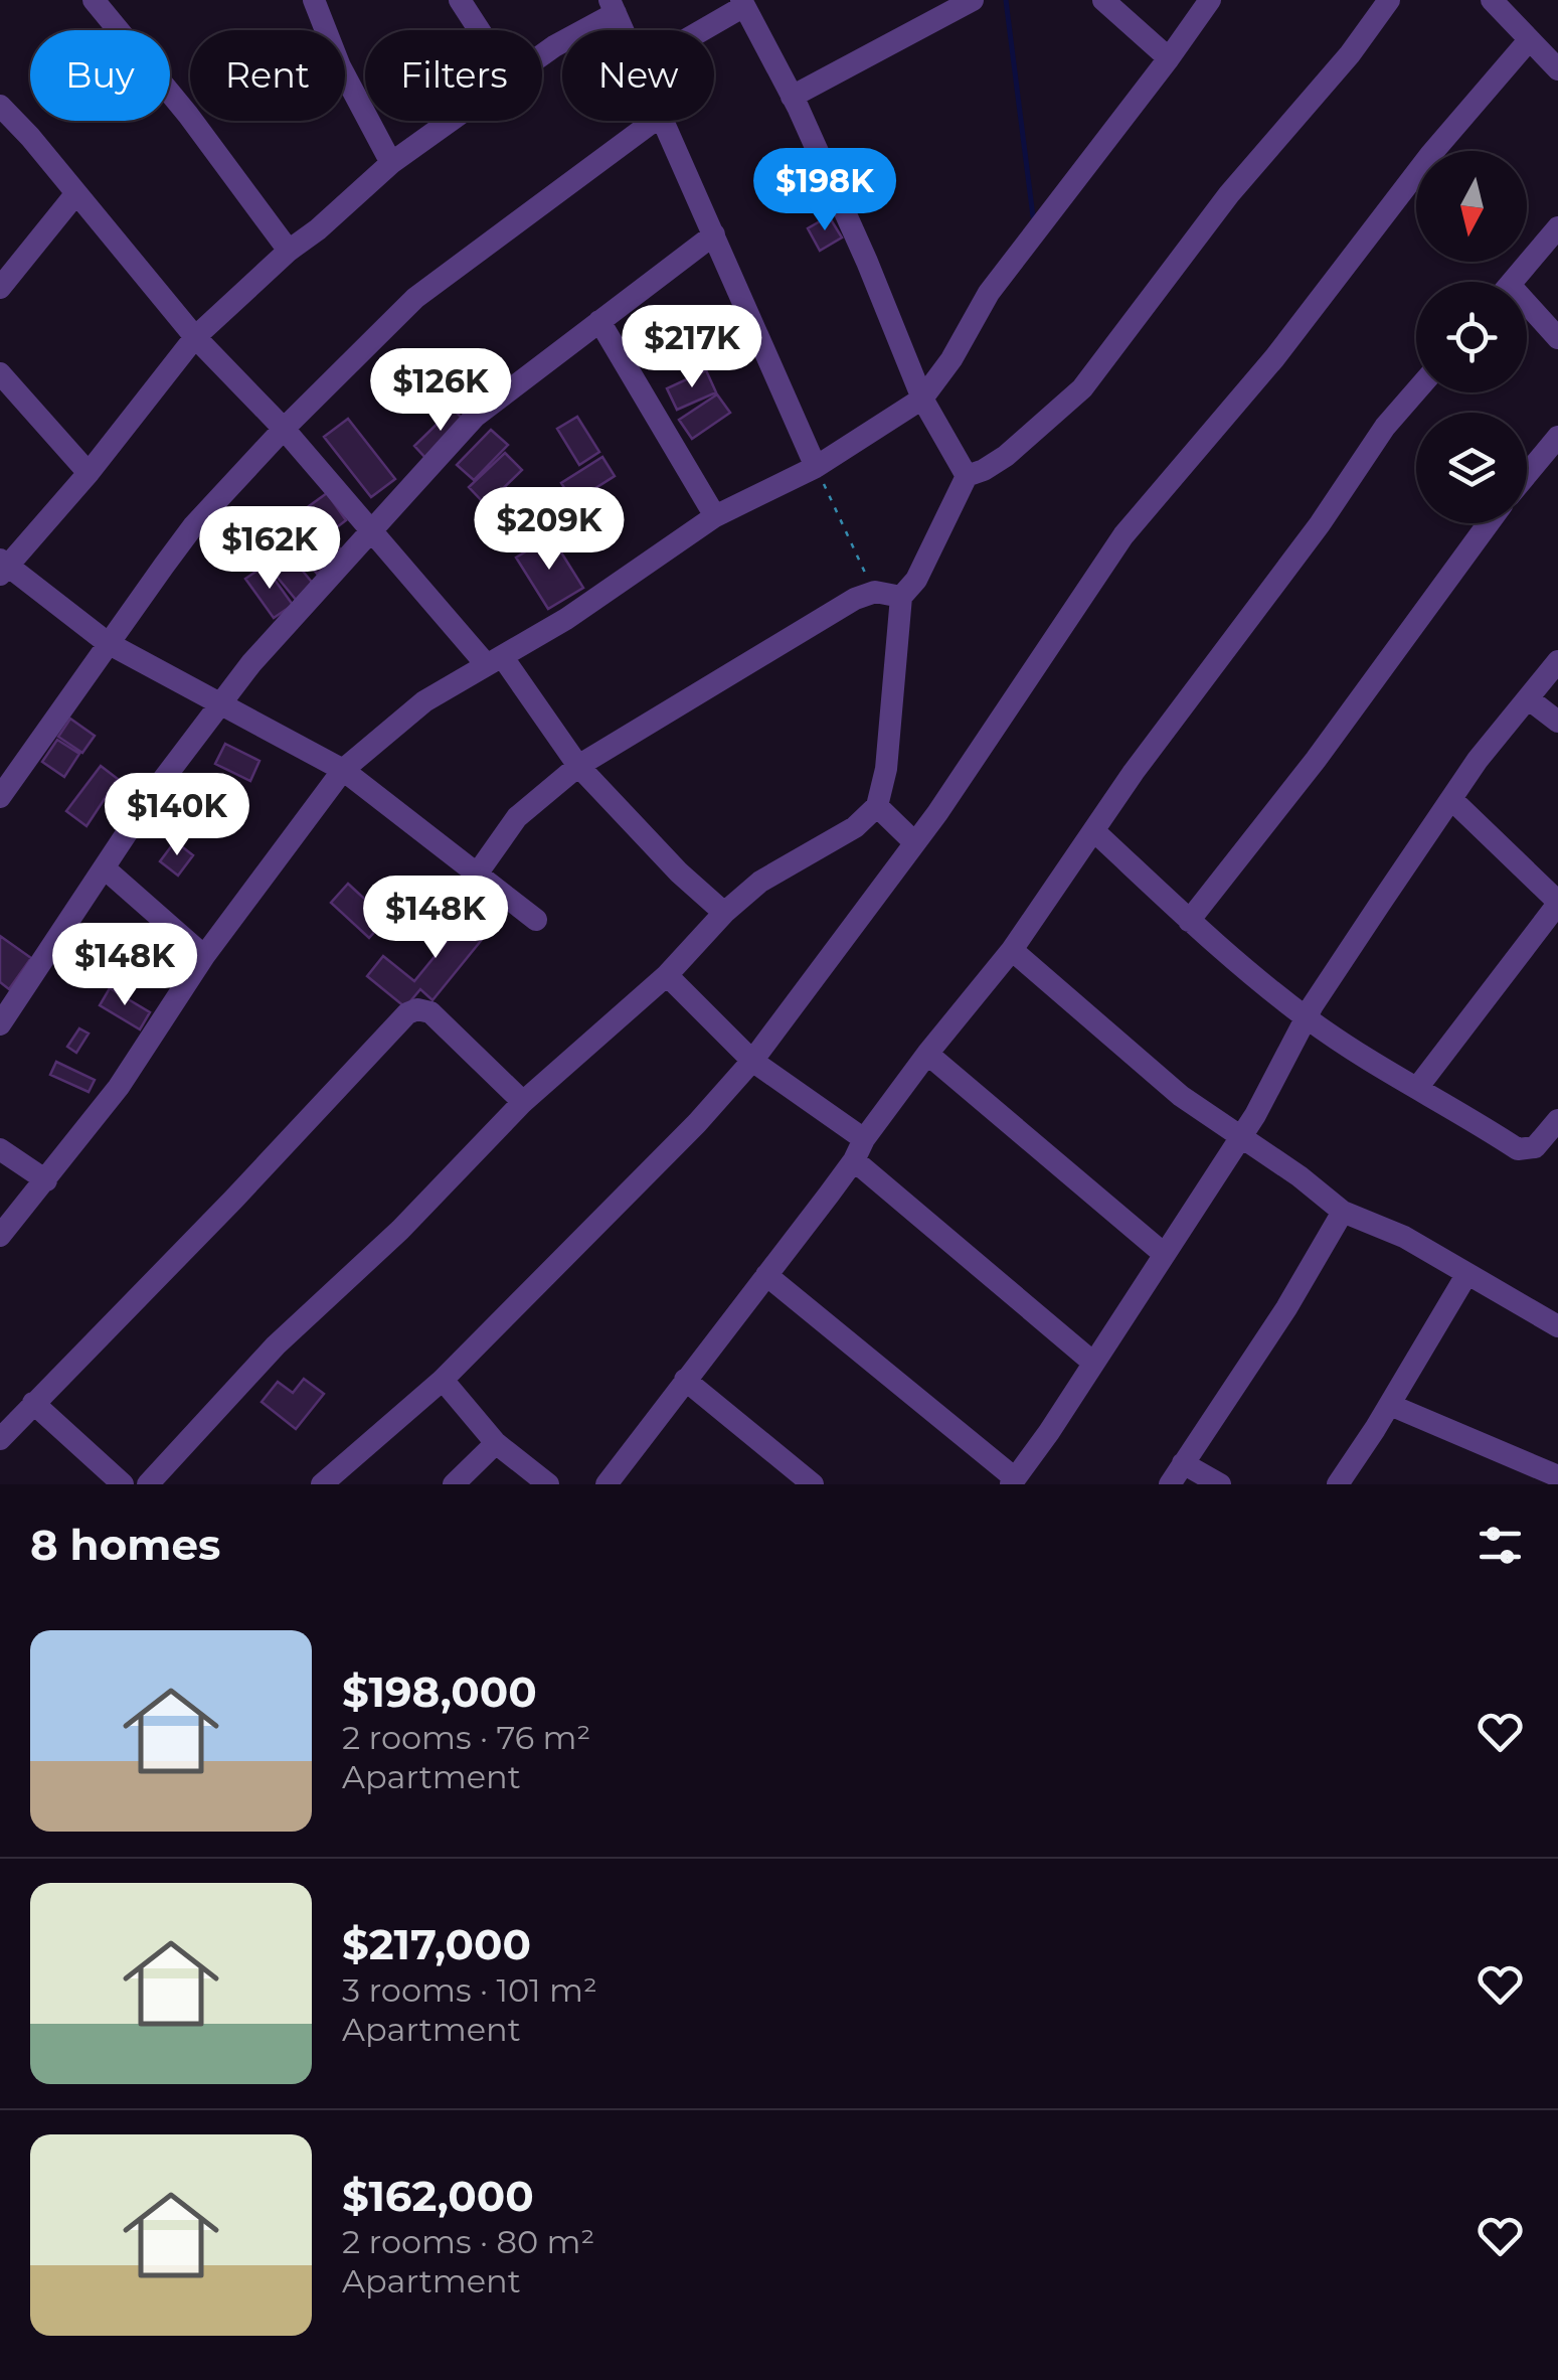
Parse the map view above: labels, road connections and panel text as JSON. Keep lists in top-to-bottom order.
{
  "north": "bottom",
  "page": {
    "chip": [
      "Buy",
      "Rent",
      "Filters",
      "New"
    ],
    "price": [
      "$198K",
      "$217K",
      "$126K",
      "$209K",
      "$162K",
      "$140K",
      "$148K",
      "$148K"
    ],
    "heading": "8 homes",
    "list": [
      {
        "name": "$198,000",
        "note": "2 rooms · 76 m² · Apartment"
      },
      {
        "name": "$217,000",
        "note": "3 rooms · 101 m² · Apartment"
      },
      {
        "name": "$162,000",
        "note": "2 rooms · 80 m² · Apartment"
      }
    ]
  }
}
